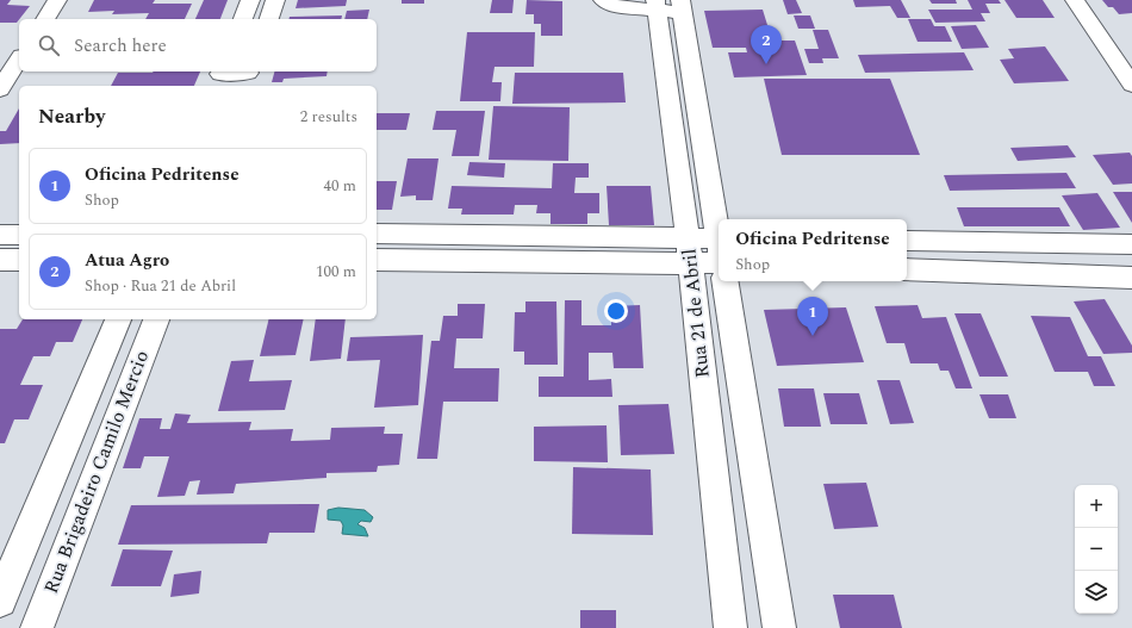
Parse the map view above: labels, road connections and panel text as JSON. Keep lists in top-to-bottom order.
{
  "streets": {
    "street": ["Rua 21 de Abril", "Rua Brigadeiro Camilo Mercio"]
  },
  "page": {
    "search": "Search here",
    "pins": ["2", "1"],
    "heading": ["Nearby", "2 results"],
    "list": [
      {
        "mark": "1",
        "name": "Oficina Pedritense",
        "note": "Shop",
        "value": "40 m"
      },
      {
        "mark": "2",
        "name": "Atua Agro",
        "note": "Shop · Rua 21 de Abril",
        "value": "100 m"
      }
    ],
    "popup": ["Oficina Pedritense", "Shop"],
    "map_buttons": ["+", "−"]
  }
}
